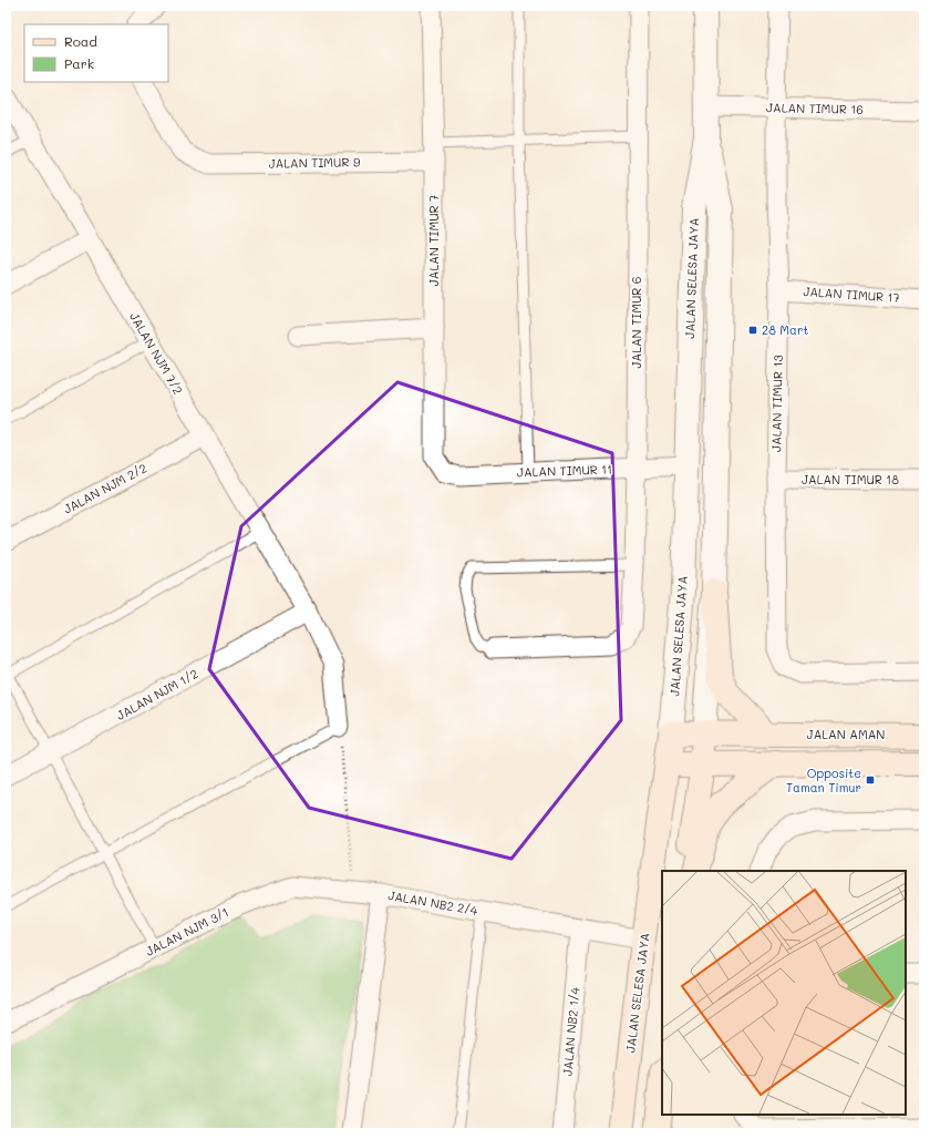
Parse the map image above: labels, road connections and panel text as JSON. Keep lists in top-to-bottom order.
{
  "streets": {
    "main road": ["JALAN SELESA JAYA", "JALAN AMAN"],
    "street": [
      "JALAN TIMUR 16",
      "JALAN TIMUR 9",
      "JALAN TIMUR 7",
      "JALAN TIMUR 17",
      "JALAN TIMUR 6",
      "JALAN NJM 7/2",
      "JALAN TIMUR 13",
      "JALAN TIMUR 11",
      "JALAN TIMUR 18",
      "JALAN NJM 2/2",
      "JALAN NJM 1/2",
      "JALAN NB2 2/4",
      "JALAN NJM 3/1",
      "JALAN NB2 1/4"
    ]
  },
  "crossings": [
    ["JALAN TIMUR 16", "JALAN SELESA JAYA"],
    ["JALAN TIMUR 16", "JALAN TIMUR 13"],
    ["JALAN TIMUR 9", "JALAN TIMUR 7"],
    ["JALAN TIMUR 7", "JALAN TIMUR 11"],
    ["JALAN SELESA JAYA", "JALAN TIMUR 11"],
    ["JALAN SELESA JAYA", "JALAN AMAN"],
    ["JALAN SELESA JAYA", "JALAN NB2 2/4"],
    ["JALAN TIMUR 17", "JALAN TIMUR 13"],
    ["JALAN TIMUR 6", "JALAN TIMUR 11"],
    ["JALAN NJM 7/2", "JALAN NJM 2/2"],
    ["JALAN NJM 7/2", "JALAN NJM 1/2"],
    ["JALAN TIMUR 13", "JALAN TIMUR 18"],
    ["JALAN NB2 2/4", "JALAN NJM 3/1"],
    ["JALAN NB2 2/4", "JALAN NB2 1/4"]
  ],
  "places": {
    "transit": ["28 Mart", "Opposite Taman Timur"]
  },
  "legend": ["Road", "Park"]
}
